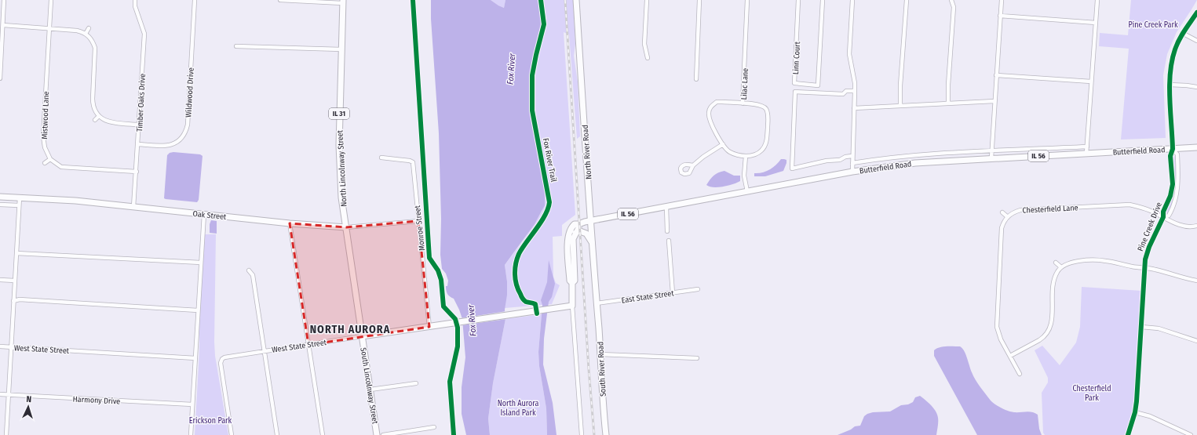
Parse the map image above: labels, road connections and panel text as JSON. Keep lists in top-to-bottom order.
{
  "streets": {
    "main road": [
      "IL 31",
      "Butterfield Road",
      "North River Road",
      "IL 56",
      "North Lincolnway Street",
      "Oak Street",
      "West State Street",
      "South River Road",
      "South Lincolnway Street"
    ],
    "street": [
      "Linn Court",
      "Lilac Lane",
      "Wildwood Drive",
      "Timber Oaks Drive",
      "Mistwood Lane",
      "Chesterfield Lane",
      "Pine Creek Drive",
      "Monroe Street",
      "East State Street",
      "Harmony Drive"
    ],
    "cycle path": ["Fox River Trail"]
  },
  "crossings": [
    ["Wildwood Drive", "Timber Oaks Drive"],
    ["Timber Oaks Drive", "Oak Street"],
    ["Butterfield Road", "North River Road"],
    ["Butterfield Road", "Pine Creek Drive"],
    ["North River Road", "East State Street"],
    ["North River Road", "South River Road"],
    ["North Lincolnway Street", "Oak Street"],
    ["North Lincolnway Street", "West State Street"],
    ["North Lincolnway Street", "South Lincolnway Street"],
    ["Chesterfield Lane", "Pine Creek Drive"],
    ["Oak Street", "Monroe Street"],
    ["Monroe Street", "West State Street"],
    ["East State Street", "South River Road"],
    ["West State Street", "South Lincolnway Street"]
  ],
  "districts": ["NORTH AURORA"],
  "water": ["Fox River"],
  "parks": [
    "Pine Creek Park",
    "Chesterfield Park",
    "North Aurora Island Park",
    "Erickson Park"
  ],
  "north": "top"
}
